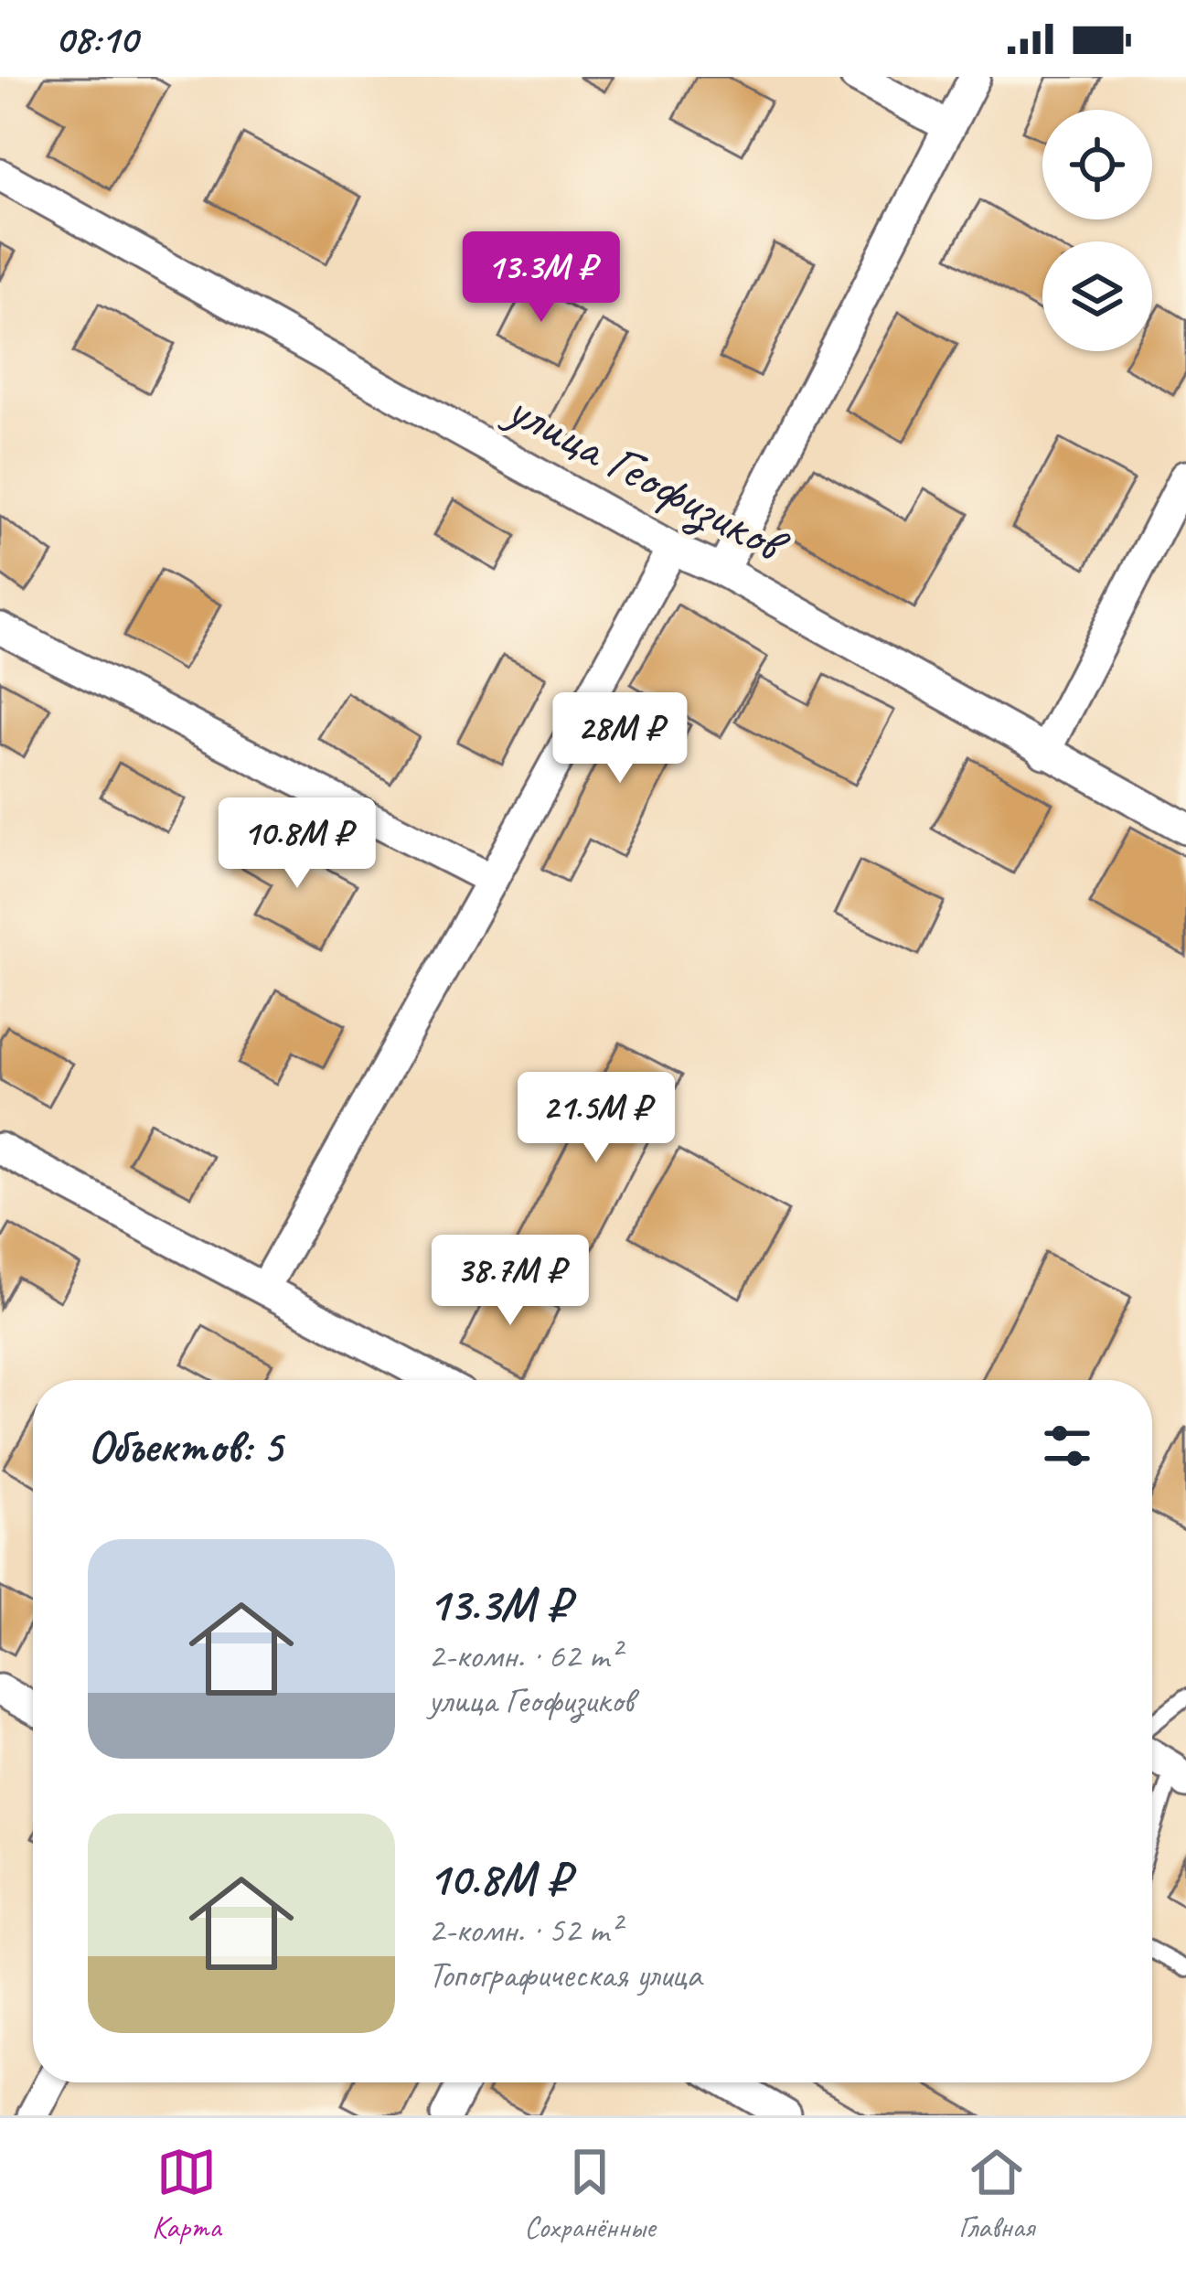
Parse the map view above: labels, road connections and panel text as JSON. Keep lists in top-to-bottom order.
{
  "streets": {
    "street": ["улица Геофизиков"]
  },
  "page": {
    "status": "08:10",
    "price": [
      "13.3M ₽",
      "28M ₽",
      "10.8M ₽",
      "21.5M ₽",
      "38.7M ₽"
    ],
    "heading": "Объектов: 5",
    "list": [
      {
        "name": "13.3M ₽",
        "note": "2-комн. · 62 m² · улица Геофизиков"
      },
      {
        "name": "10.8M ₽",
        "note": "2-комн. · 52 m² · Топографическая улица"
      }
    ],
    "tabs": ["Карта", "Сохранённые", "Главная"]
  }
}
